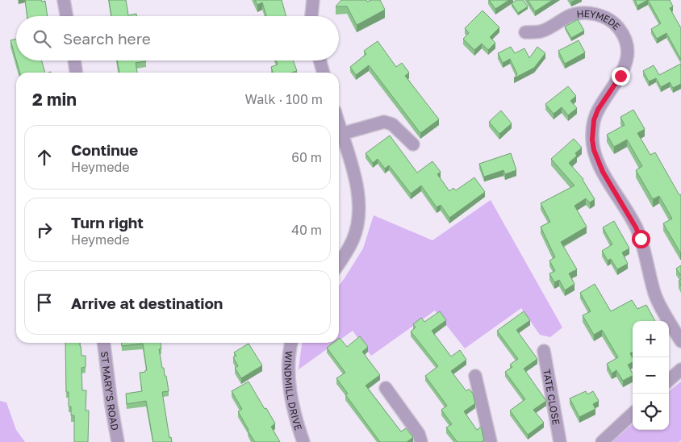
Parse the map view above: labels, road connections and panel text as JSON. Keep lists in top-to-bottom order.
{
  "streets": {
    "street": [
      "HEYMEDE",
      "ST MARY'S ROAD",
      "WINDMILL DRIVE",
      "TATE CLOSE"
    ]
  },
  "page": {
    "search": "Search here",
    "heading": ["2 min", "Walk · 100 m"],
    "list": [
      ["Continue", "Heymede", "60 m"],
      ["Turn right", "Heymede", "40 m"],
      "Arrive at destination"
    ],
    "map_buttons": ["+", "−"]
  }
}
